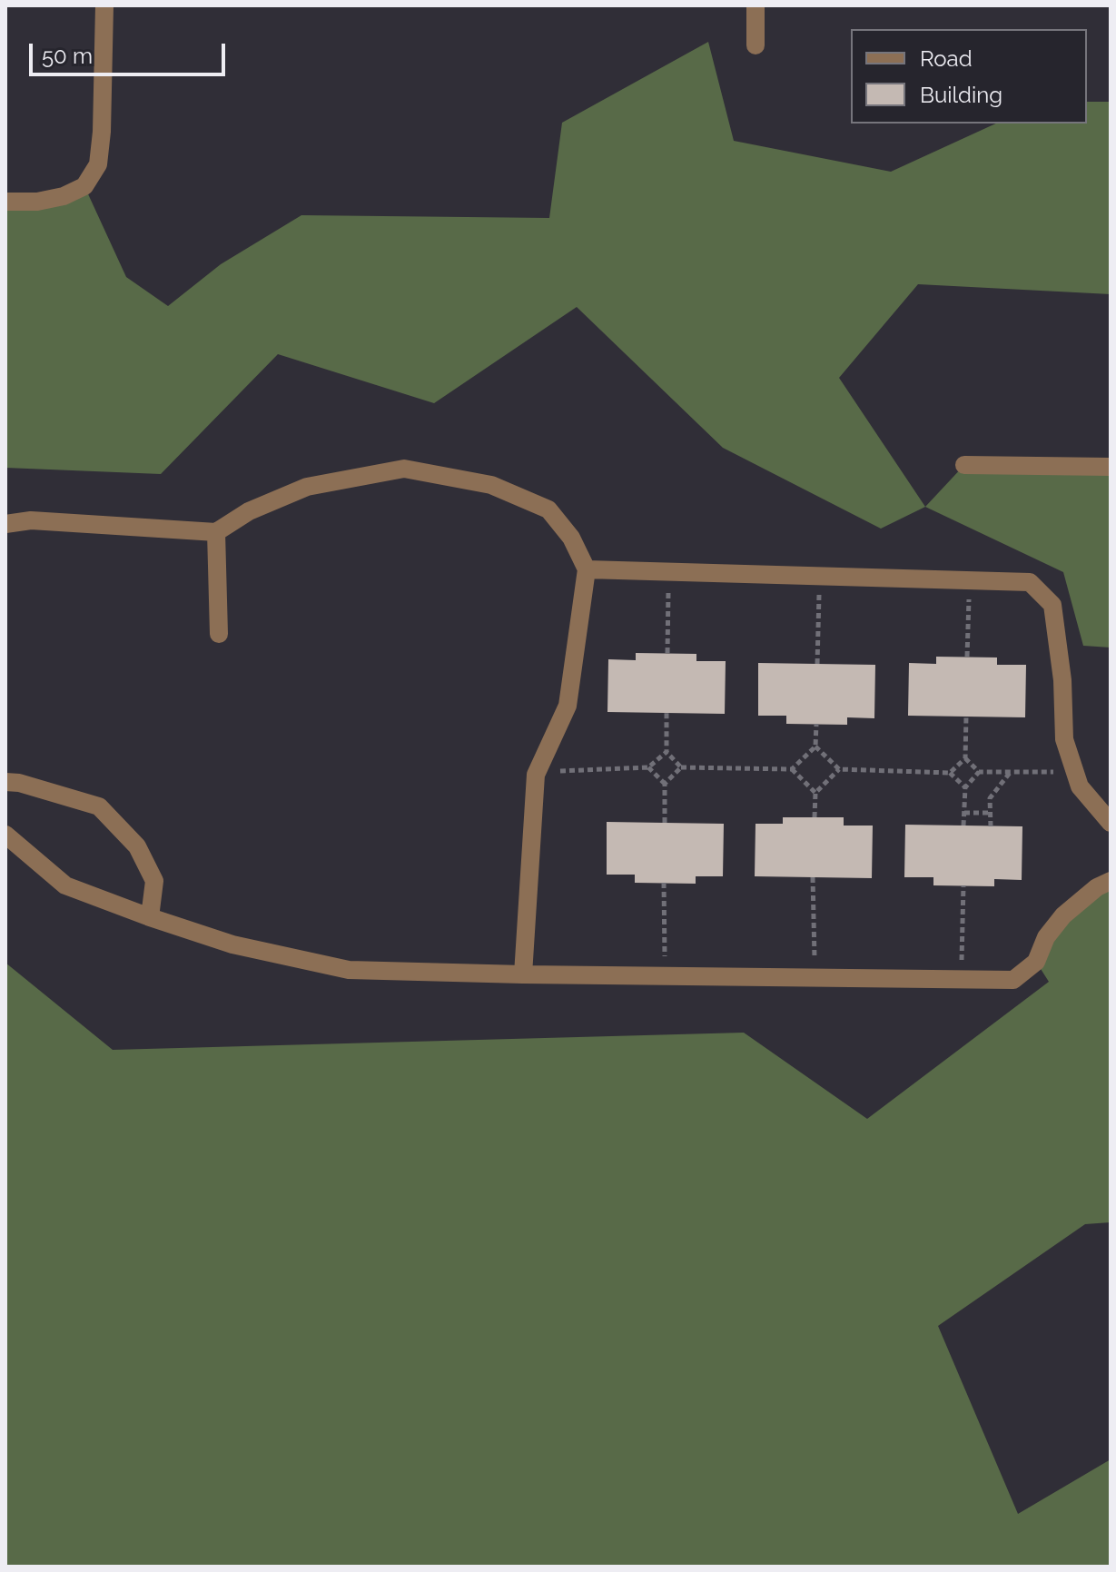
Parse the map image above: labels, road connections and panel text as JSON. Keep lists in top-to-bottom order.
{
  "legend": ["Road", "Building"],
  "scale_bar": "50 m"
}
